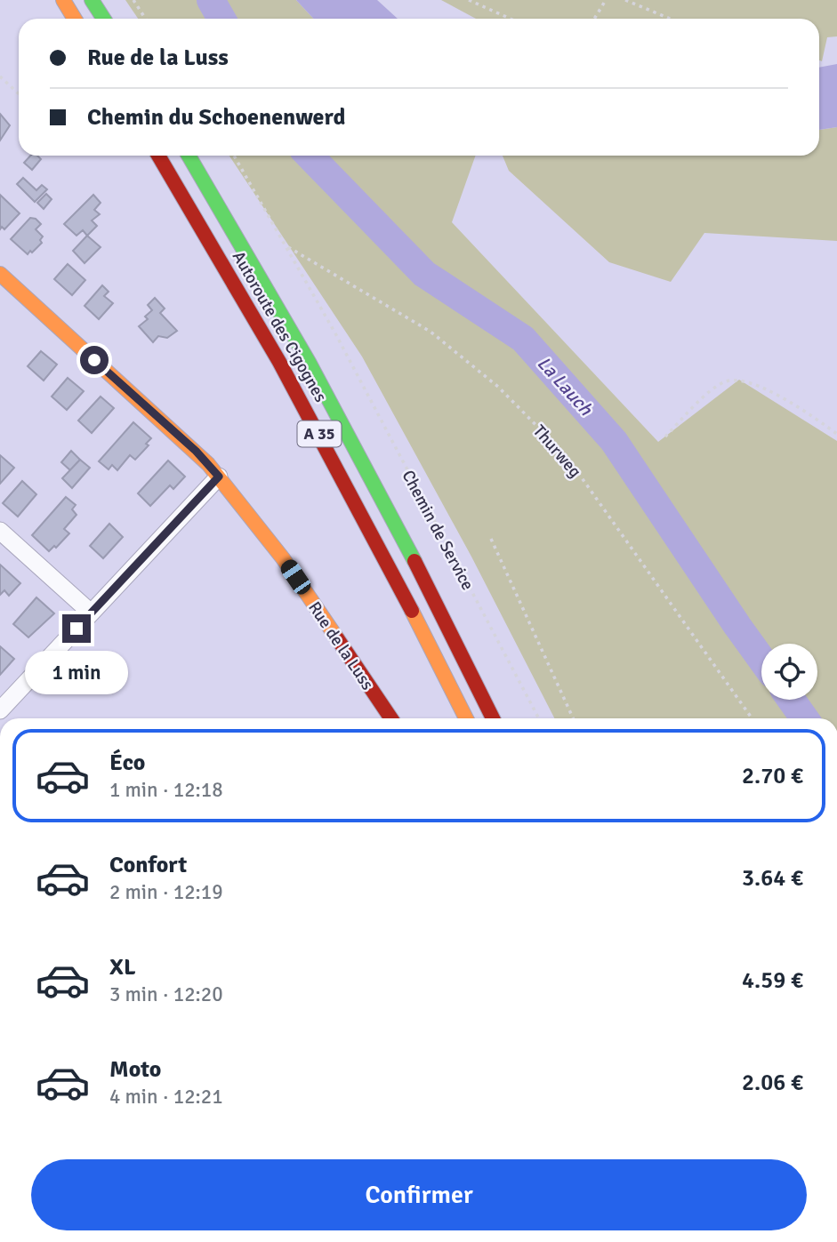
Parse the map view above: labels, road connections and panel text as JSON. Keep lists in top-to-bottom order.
{
  "streets": {
    "main road": ["Autoroute des Cigognes", "A 35", "Rue de la Luss"],
    "path": ["Thurweg", "Chemin de Service"]
  },
  "crossings": [
    ["Thurweg", "Chemin de Service"]
  ],
  "water": ["La Lauch"],
  "page": {
    "banner": ["Rue de la Luss", "Chemin du Schoenenwerd"],
    "bubble": "1 min",
    "list": [
      {
        "name": "Éco",
        "note": "1 min · 12:18",
        "value": "2.70 €"
      },
      {
        "name": "Confort",
        "note": "2 min · 12:19",
        "value": "3.64 €"
      },
      {
        "name": "XL",
        "note": "3 min · 12:20",
        "value": "4.59 €"
      },
      {
        "name": "Moto",
        "note": "4 min · 12:21",
        "value": "2.06 €"
      }
    ],
    "buttons": "Confirmer"
  }
}
